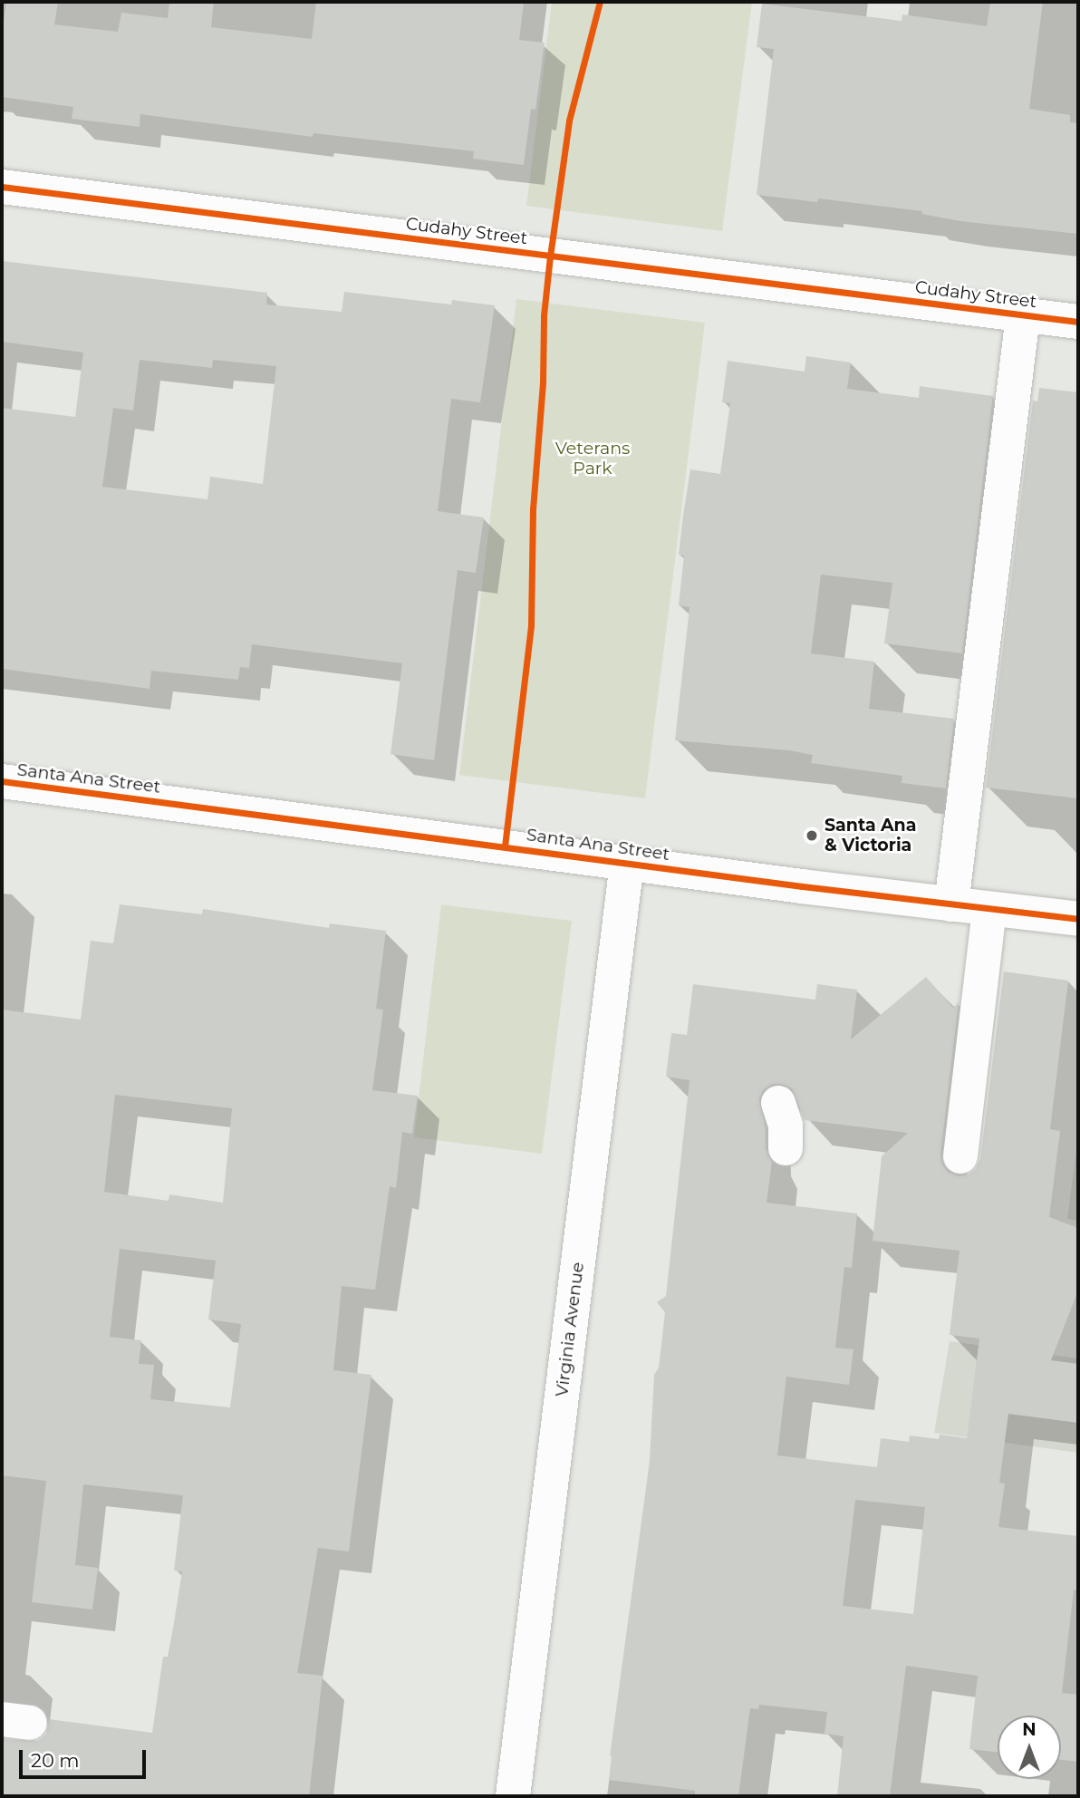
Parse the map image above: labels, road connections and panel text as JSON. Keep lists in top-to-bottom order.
{
  "streets": {
    "street": ["Cudahy Street", "Santa Ana Street", "Virginia Avenue"]
  },
  "crossings": [
    ["Santa Ana Street", "Virginia Avenue"]
  ],
  "parks": ["Veterans Park"],
  "places": ["Santa Ana & Victoria"],
  "scale_bar": "20 m",
  "north": "top"
}
